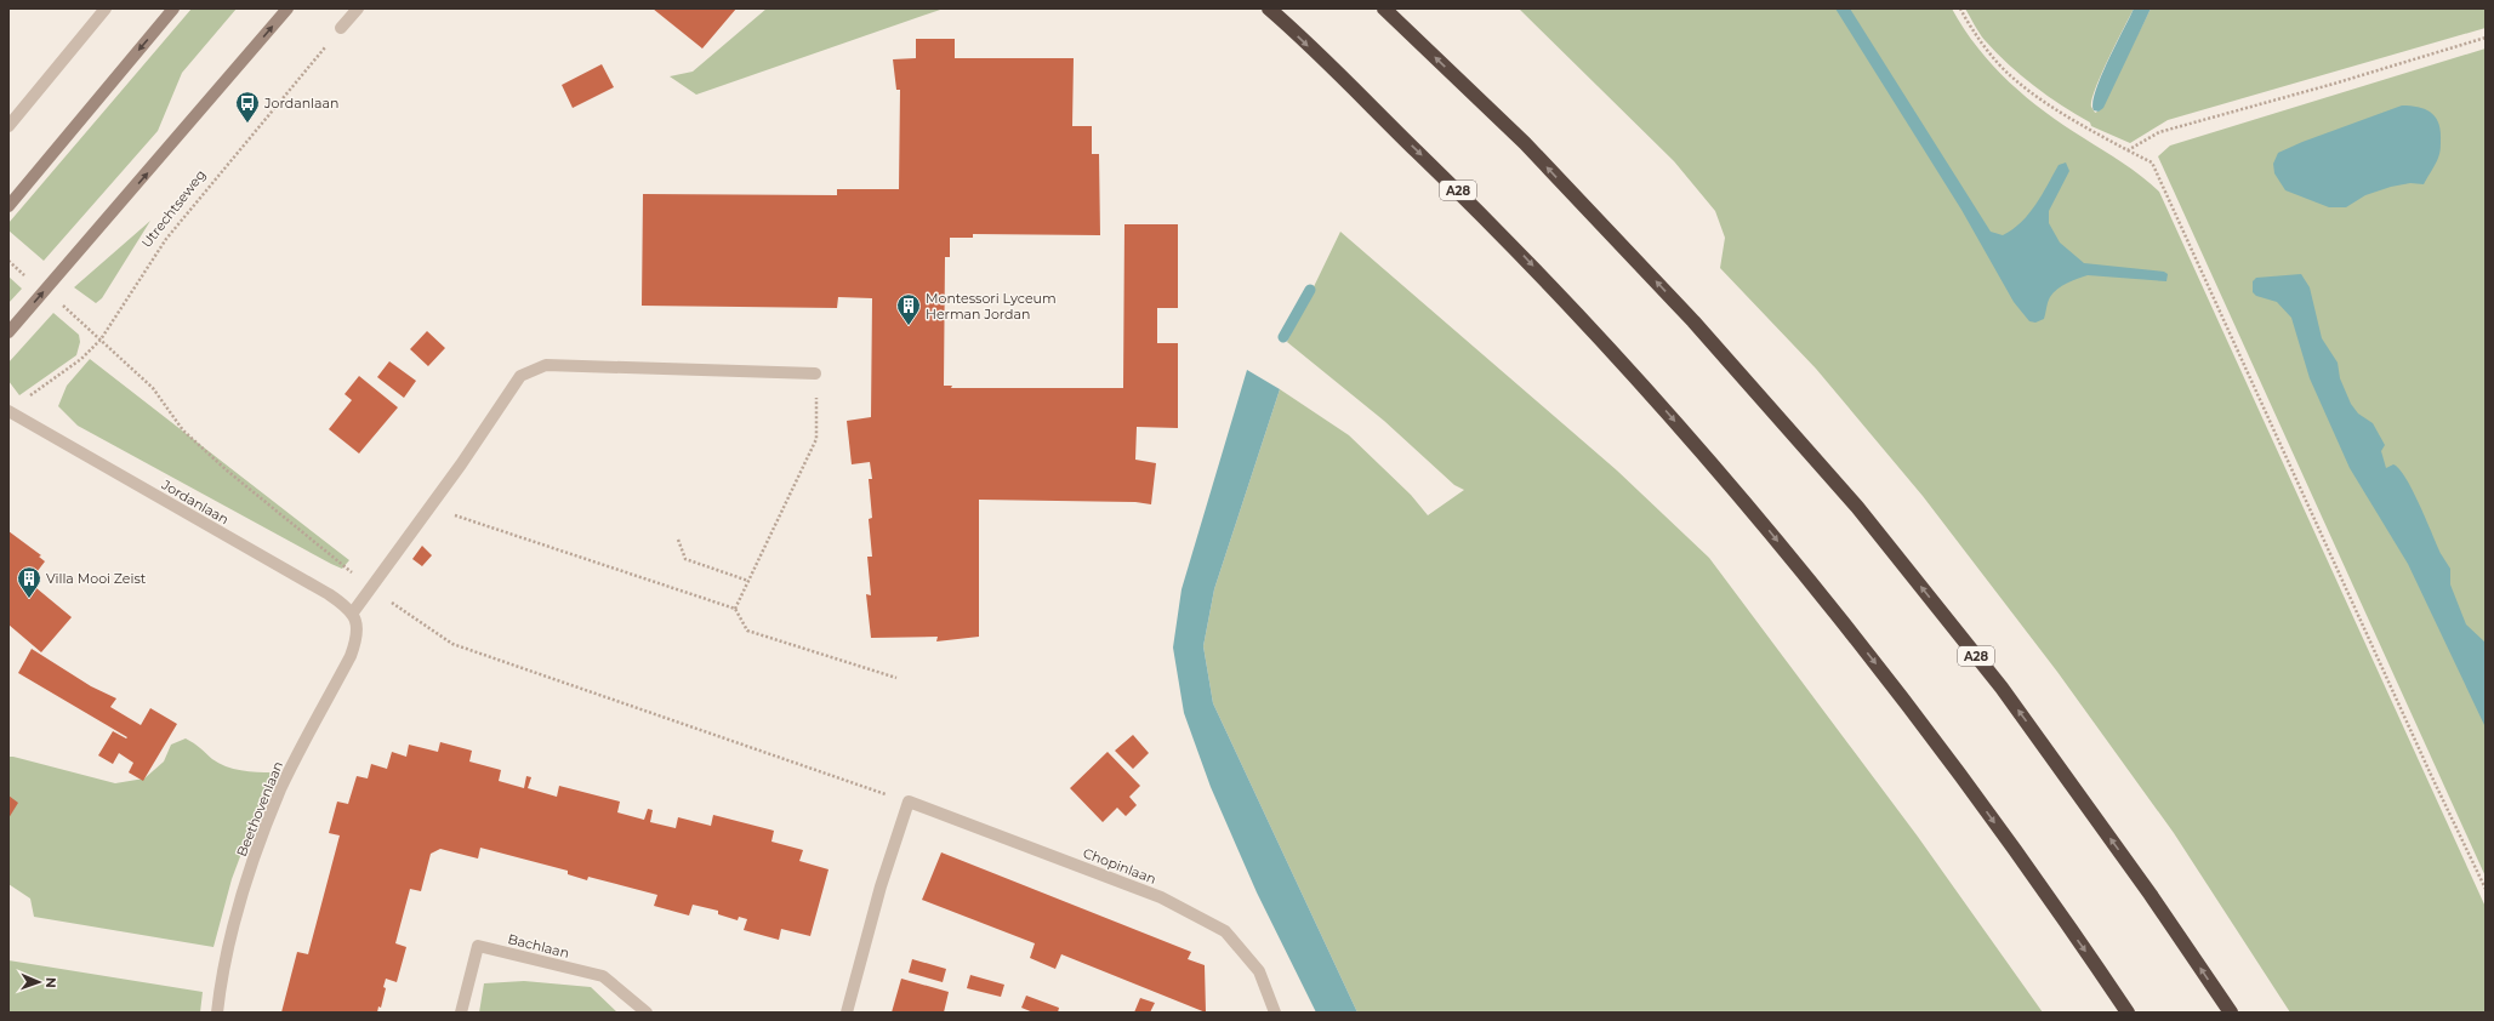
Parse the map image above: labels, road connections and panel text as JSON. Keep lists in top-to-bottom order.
{
  "streets": {
    "highway": ["A28"],
    "street": [
      "Jordanlaan",
      "Beethovenlaan",
      "Chopinlaan",
      "Bachlaan"
    ],
    "path": ["Utrechtseweg"]
  },
  "crossings": [
    ["Utrechtseweg", "Jordanlaan"],
    ["Jordanlaan", "Beethovenlaan"]
  ],
  "places": {
    "bus stop": ["Jordanlaan"],
    "building": ["Montessori Lyceum Herman Jordan", "Villa Mooi Zeist"]
  },
  "north": "right"
}
